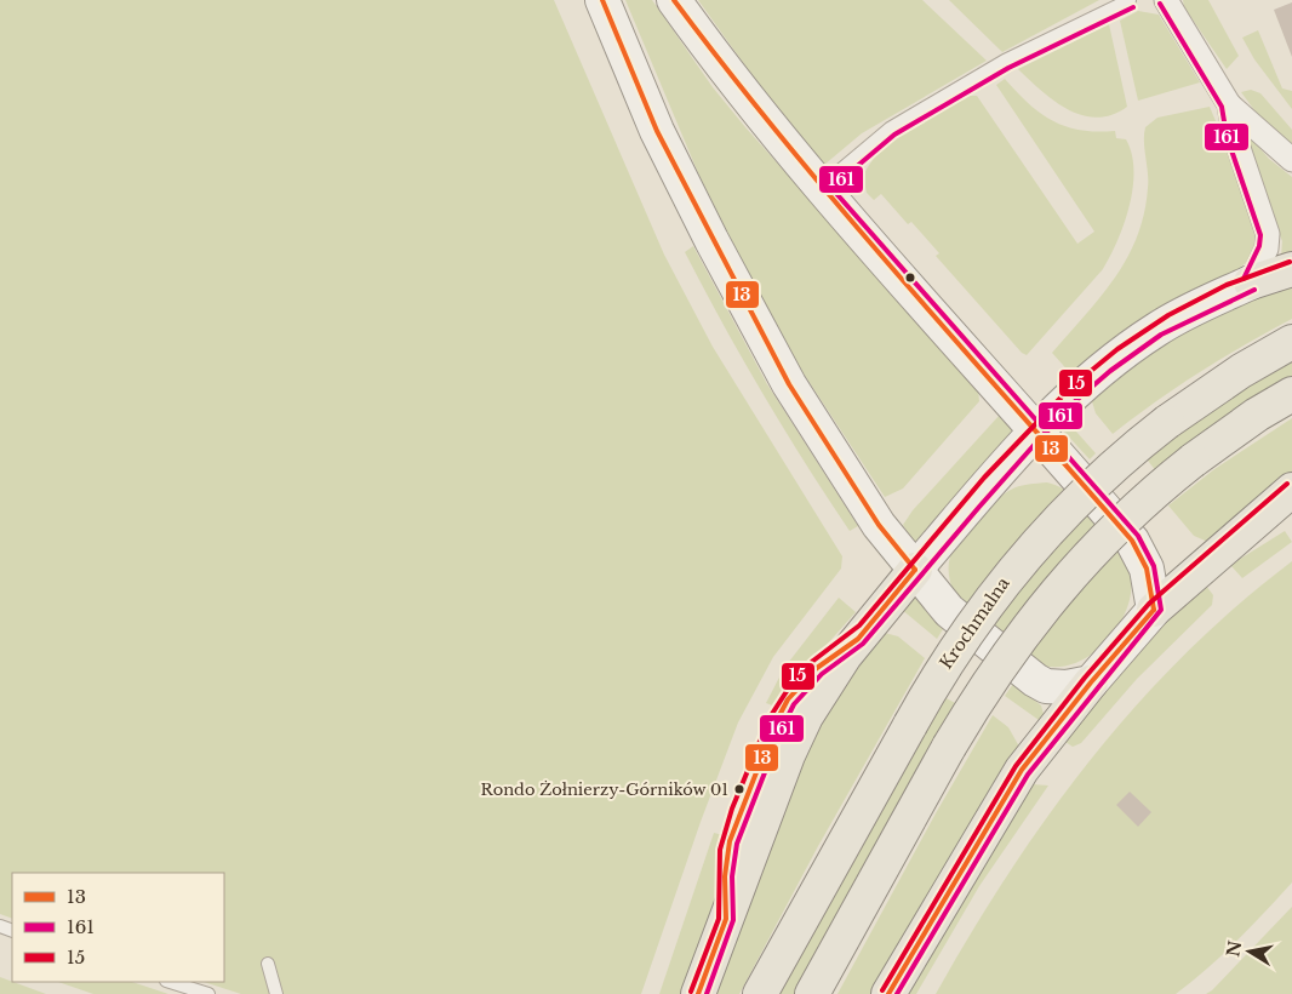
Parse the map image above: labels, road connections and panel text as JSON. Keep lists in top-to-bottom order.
{
  "streets": {
    "main road": ["Krochmalna"]
  },
  "places": ["Rondo Żołnierzy-Górników 01"],
  "lines": ["transit line 13", "transit line 161", "transit line 15"],
  "legend": ["13", "161", "15"],
  "north": "left"
}
